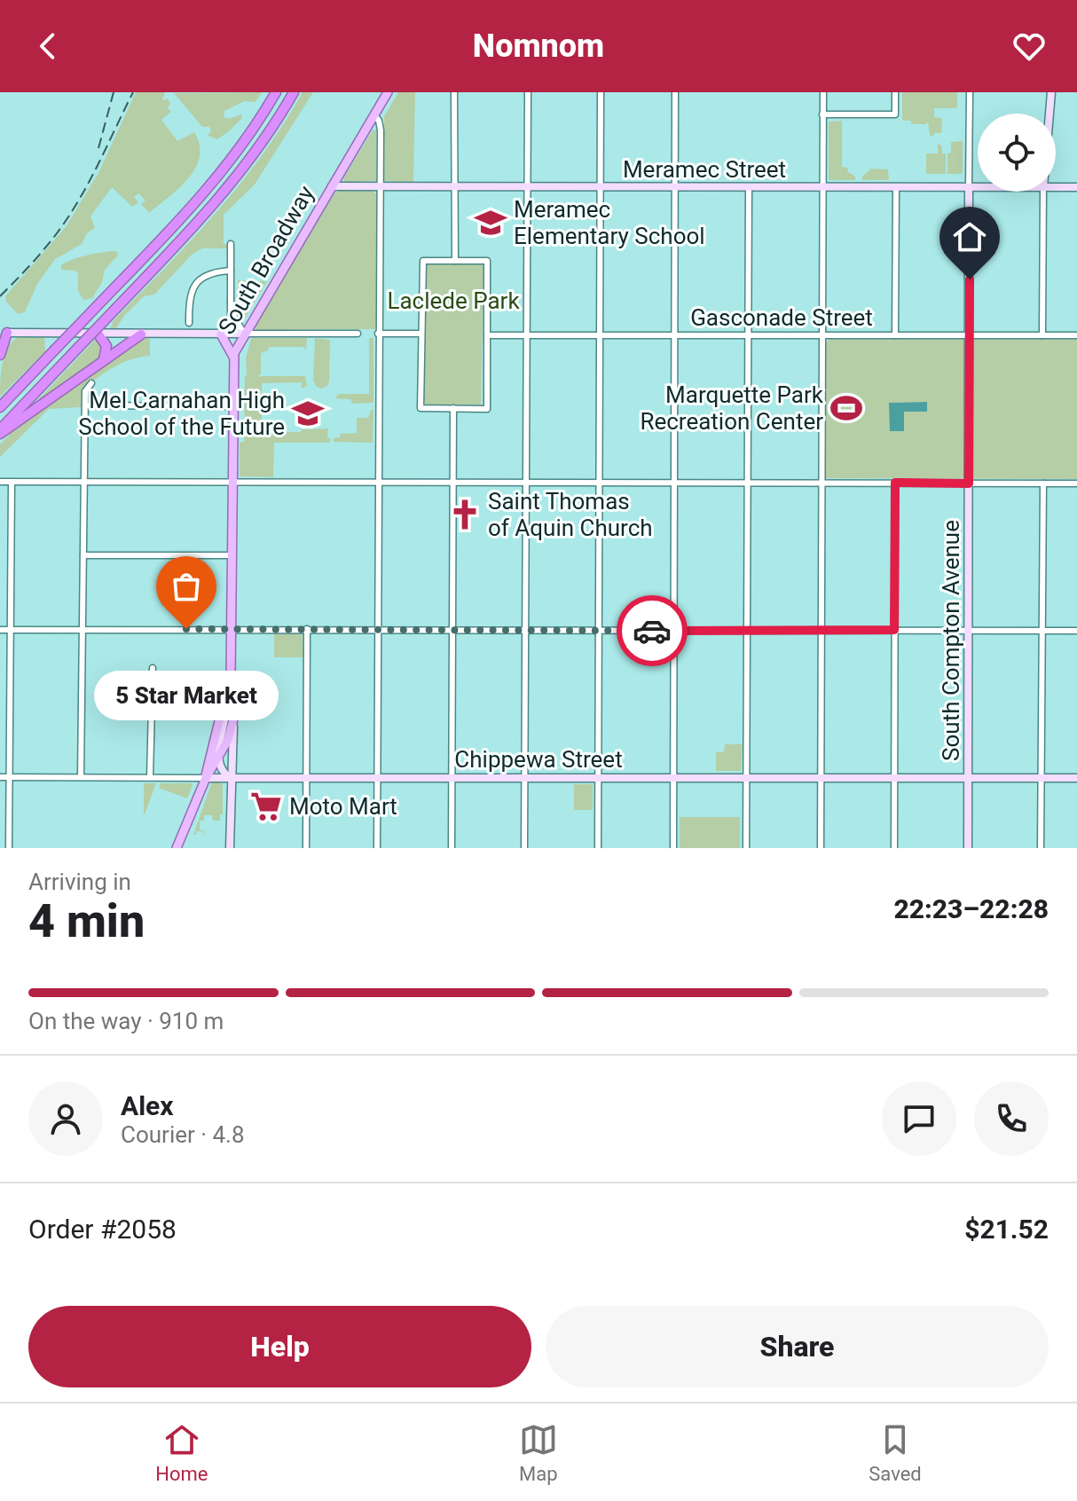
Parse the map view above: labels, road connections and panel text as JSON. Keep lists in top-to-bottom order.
{
  "streets": {
    "main road": ["South Broadway"],
    "street": [
      "Meramec Street",
      "Gasconade Street",
      "South Compton Avenue",
      "Chippewa Street"
    ]
  },
  "crossings": [
    ["Meramec Street", "South Broadway"],
    ["Meramec Street", "South Compton Avenue"],
    ["South Broadway", "Chippewa Street"],
    ["Gasconade Street", "South Compton Avenue"],
    ["South Compton Avenue", "Chippewa Street"]
  ],
  "parks": ["Laclede Park"],
  "places": {
    "school or university": ["Meramec Elementary School", "Mel Carnahan High School of the Future"],
    "sports": ["Marquette Park Recreation Center"],
    "church": ["Saint Thomas of Aquin Church"],
    "other": ["5 Star Market"],
    "supermarket": ["Moto Mart"]
  },
  "page": {
    "header": "Nomnom",
    "bubble": "5 Star Market",
    "heading": ["4 min", "Arriving in", "22:23–22:28"],
    "panel": [
      "Alex",
      "Courier · 4.8",
      "Order #2058",
      "$21.52"
    ],
    "bar": "On the way · 910 m",
    "buttons": ["Help", "Share"],
    "tabs": ["Home", "Map", "Saved"]
  }
}
